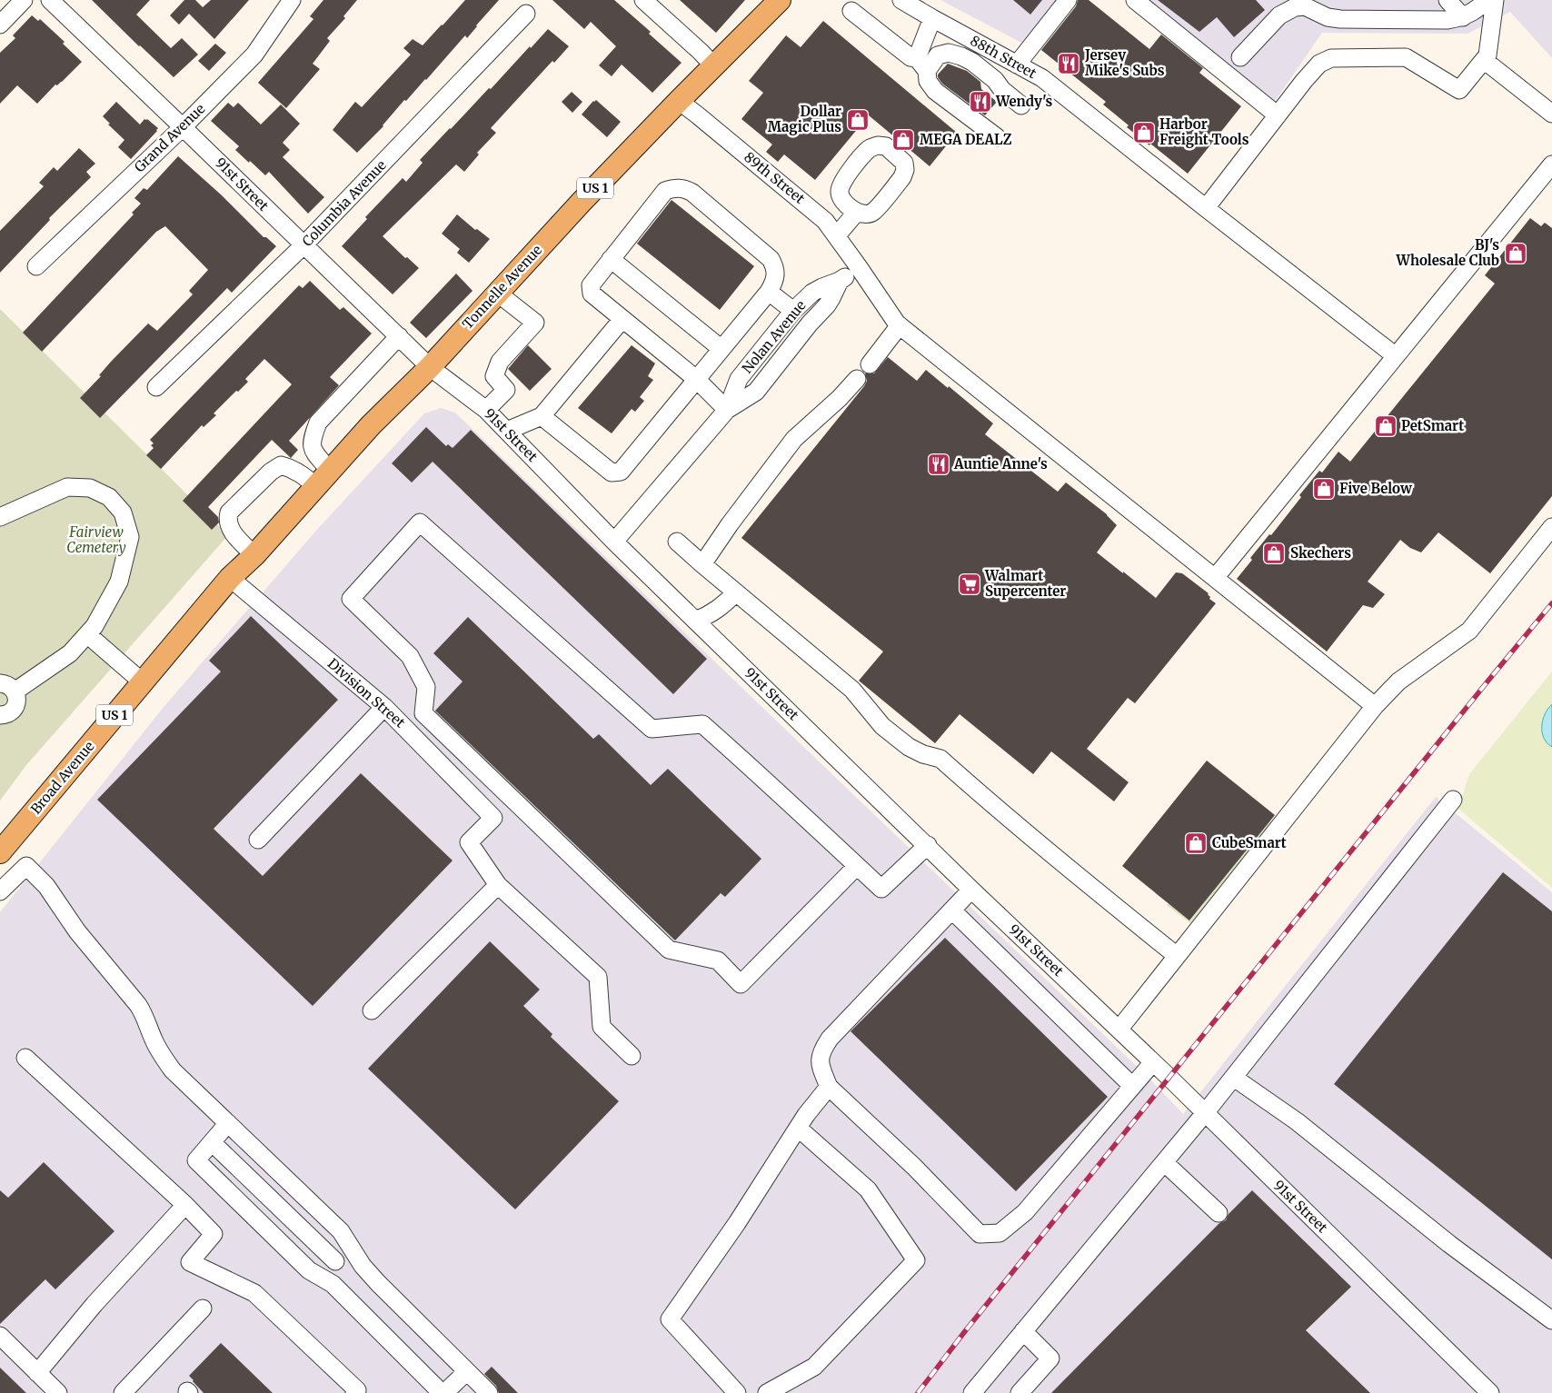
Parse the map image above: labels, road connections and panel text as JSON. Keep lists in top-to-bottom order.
{
  "streets": {
    "main road": ["US 1", "Tonnelle Avenue", "Broad Avenue"],
    "street": [
      "88th Street",
      "Grand Avenue",
      "89th Street",
      "91st Street",
      "Columbia Avenue",
      "Nolan Avenue",
      "Division Street"
    ]
  },
  "crossings": [
    ["Grand Avenue", "91st Street"],
    ["89th Street", "Tonnelle Avenue"],
    ["89th Street", "Nolan Avenue"],
    ["91st Street", "Columbia Avenue"],
    ["91st Street", "Tonnelle Avenue"],
    ["91st Street", "Nolan Avenue"],
    ["Tonnelle Avenue", "Division Street"],
    ["Tonnelle Avenue", "Broad Avenue"],
    ["Division Street", "Broad Avenue"]
  ],
  "parks": ["Fairview Cemetery"],
  "places": {
    "restaurant": ["Jersey Mike's Subs", "Wendy's", "Auntie Anne's"],
    "shop": [
      "Dollar Magic Plus",
      "Harbor Freight Tools",
      "MEGA DEALZ",
      "BJ's Wholesale Club",
      "PetSmart",
      "Five Below",
      "Skechers",
      "CubeSmart"
    ],
    "supermarket": ["Walmart Supercenter"]
  }
}
